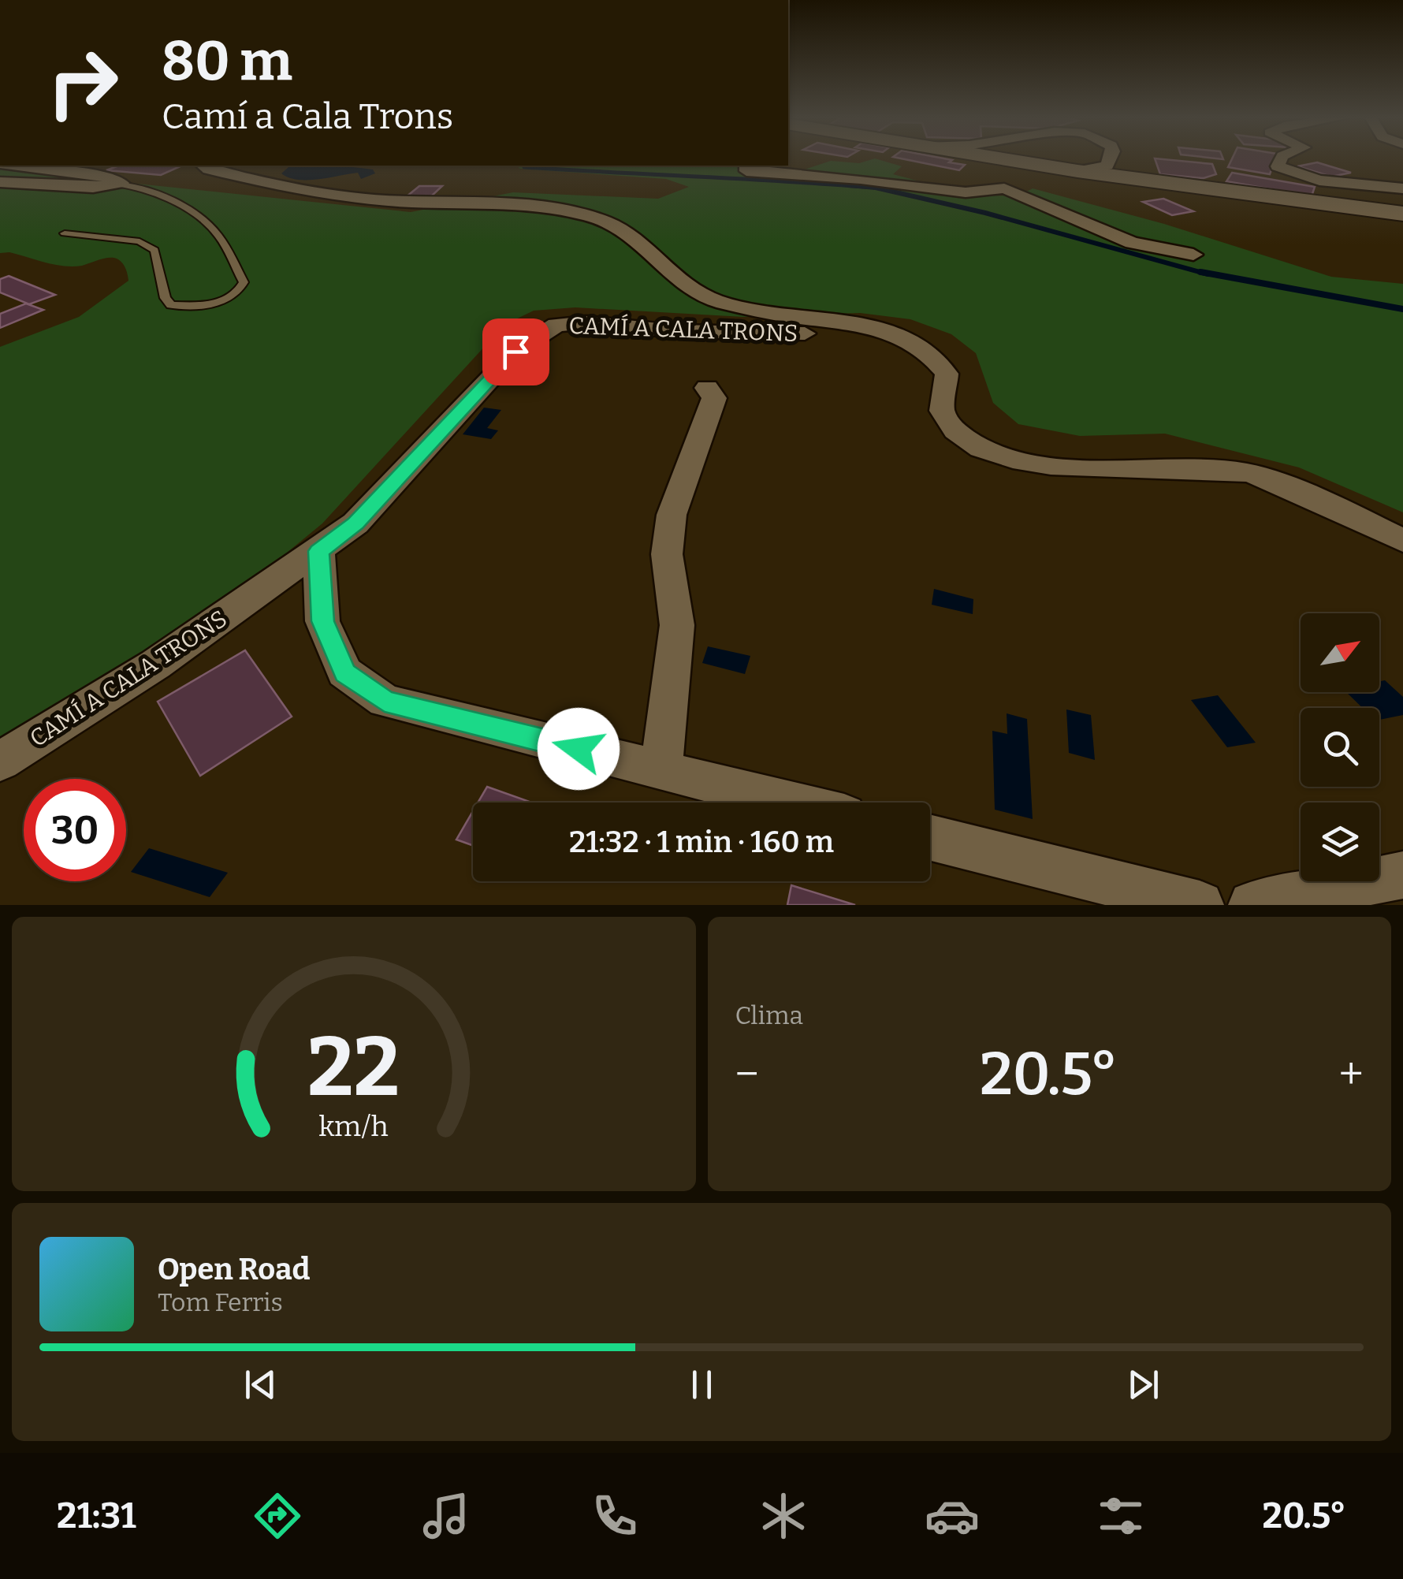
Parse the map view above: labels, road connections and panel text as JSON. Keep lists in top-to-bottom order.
{
  "streets": {
    "street": ["CAMÍ A CALA TRONS"]
  },
  "north": "top right",
  "page": {
    "turn": ["80 m", "Camí a Cala Trons"],
    "limit": "30",
    "trip": "21:32 · 1 min · 160 m",
    "tile": "Clima",
    "heat": ["−", "20.5°", "+"],
    "song": ["Open Road", "Tom Ferris"],
    "tabs": ["21:31", "20.5°"],
    "gauge": ["22", "km/h"]
  }
}
